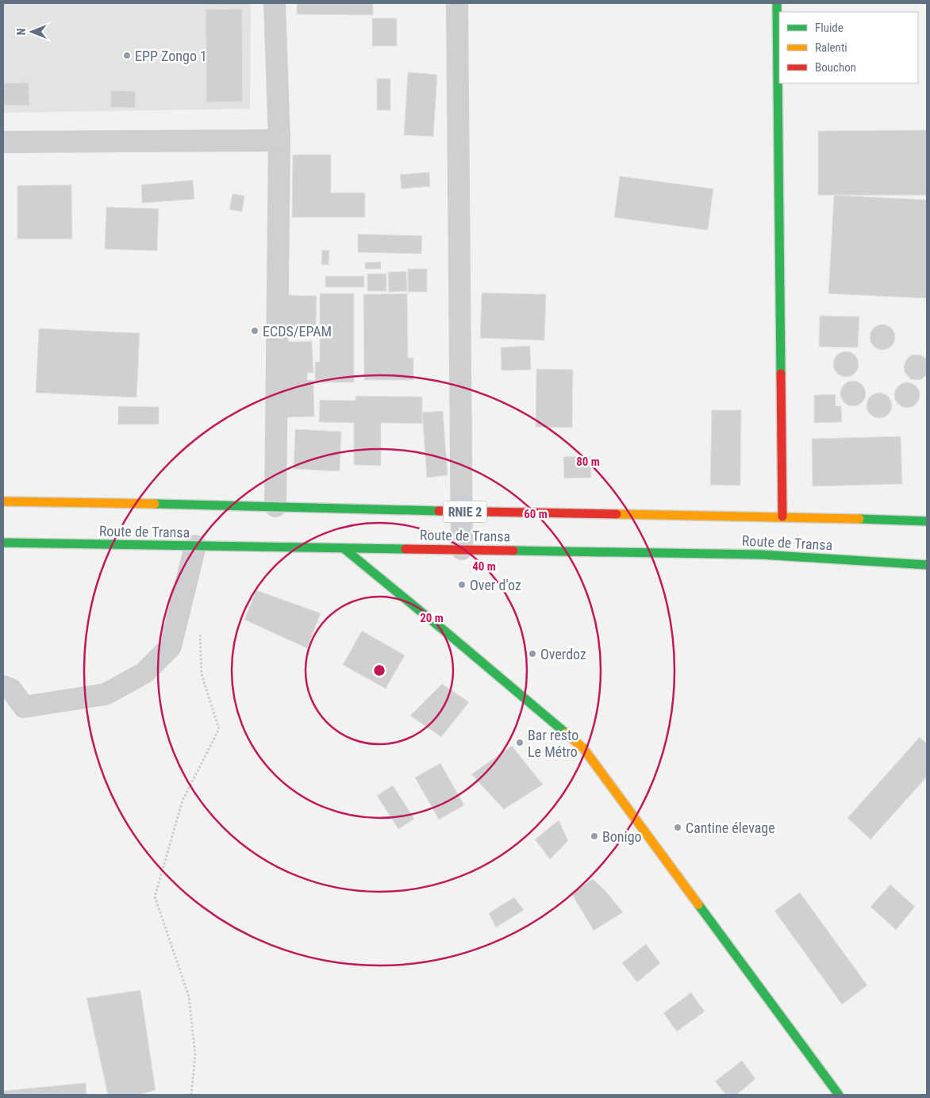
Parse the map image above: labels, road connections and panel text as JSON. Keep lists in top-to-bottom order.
{
  "streets": {
    "main road": ["RNIE 2", "Route de Transa"]
  },
  "places": [
    "EPP Zongo 1",
    "ECDS/EPAM",
    "Over d'oz",
    "Overdoz",
    "Bar resto Le Métro",
    "Cantine élevage",
    "Bonigo"
  ],
  "legend": ["Fluide", "Ralenti", "Bouchon"],
  "north": "left",
  "rings": [
    "80 m",
    "60 m",
    "40 m",
    "20 m"
  ]
}
